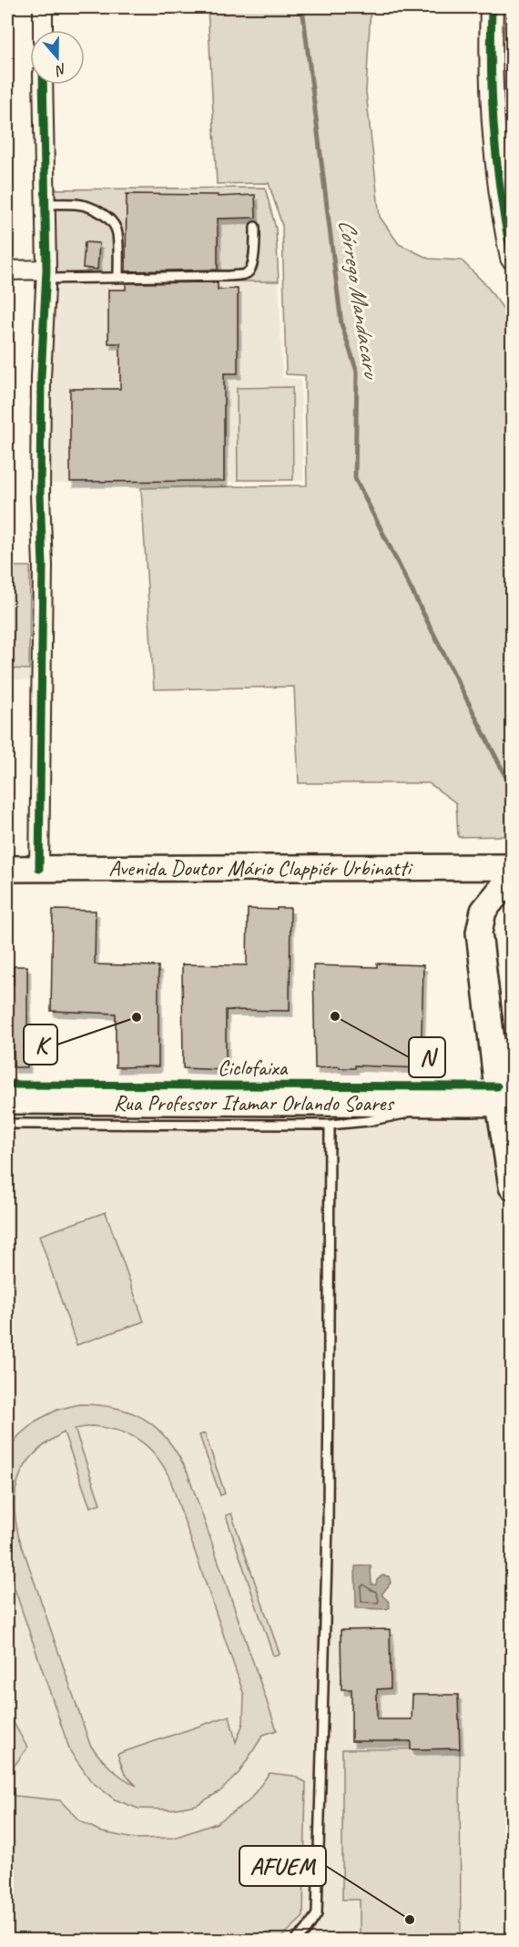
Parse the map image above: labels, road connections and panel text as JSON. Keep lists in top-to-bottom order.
{
  "streets": {
    "main road": ["Avenida Doutor Mário Clappiér Urbinatti", "Rua Professor Itamar Orlando Soares"],
    "cycle path": ["Ciclofaixa"]
  },
  "water": ["Córrego Mandacaru"],
  "places": ["N", "K", "AFUEM"],
  "north": "bottom"
}
